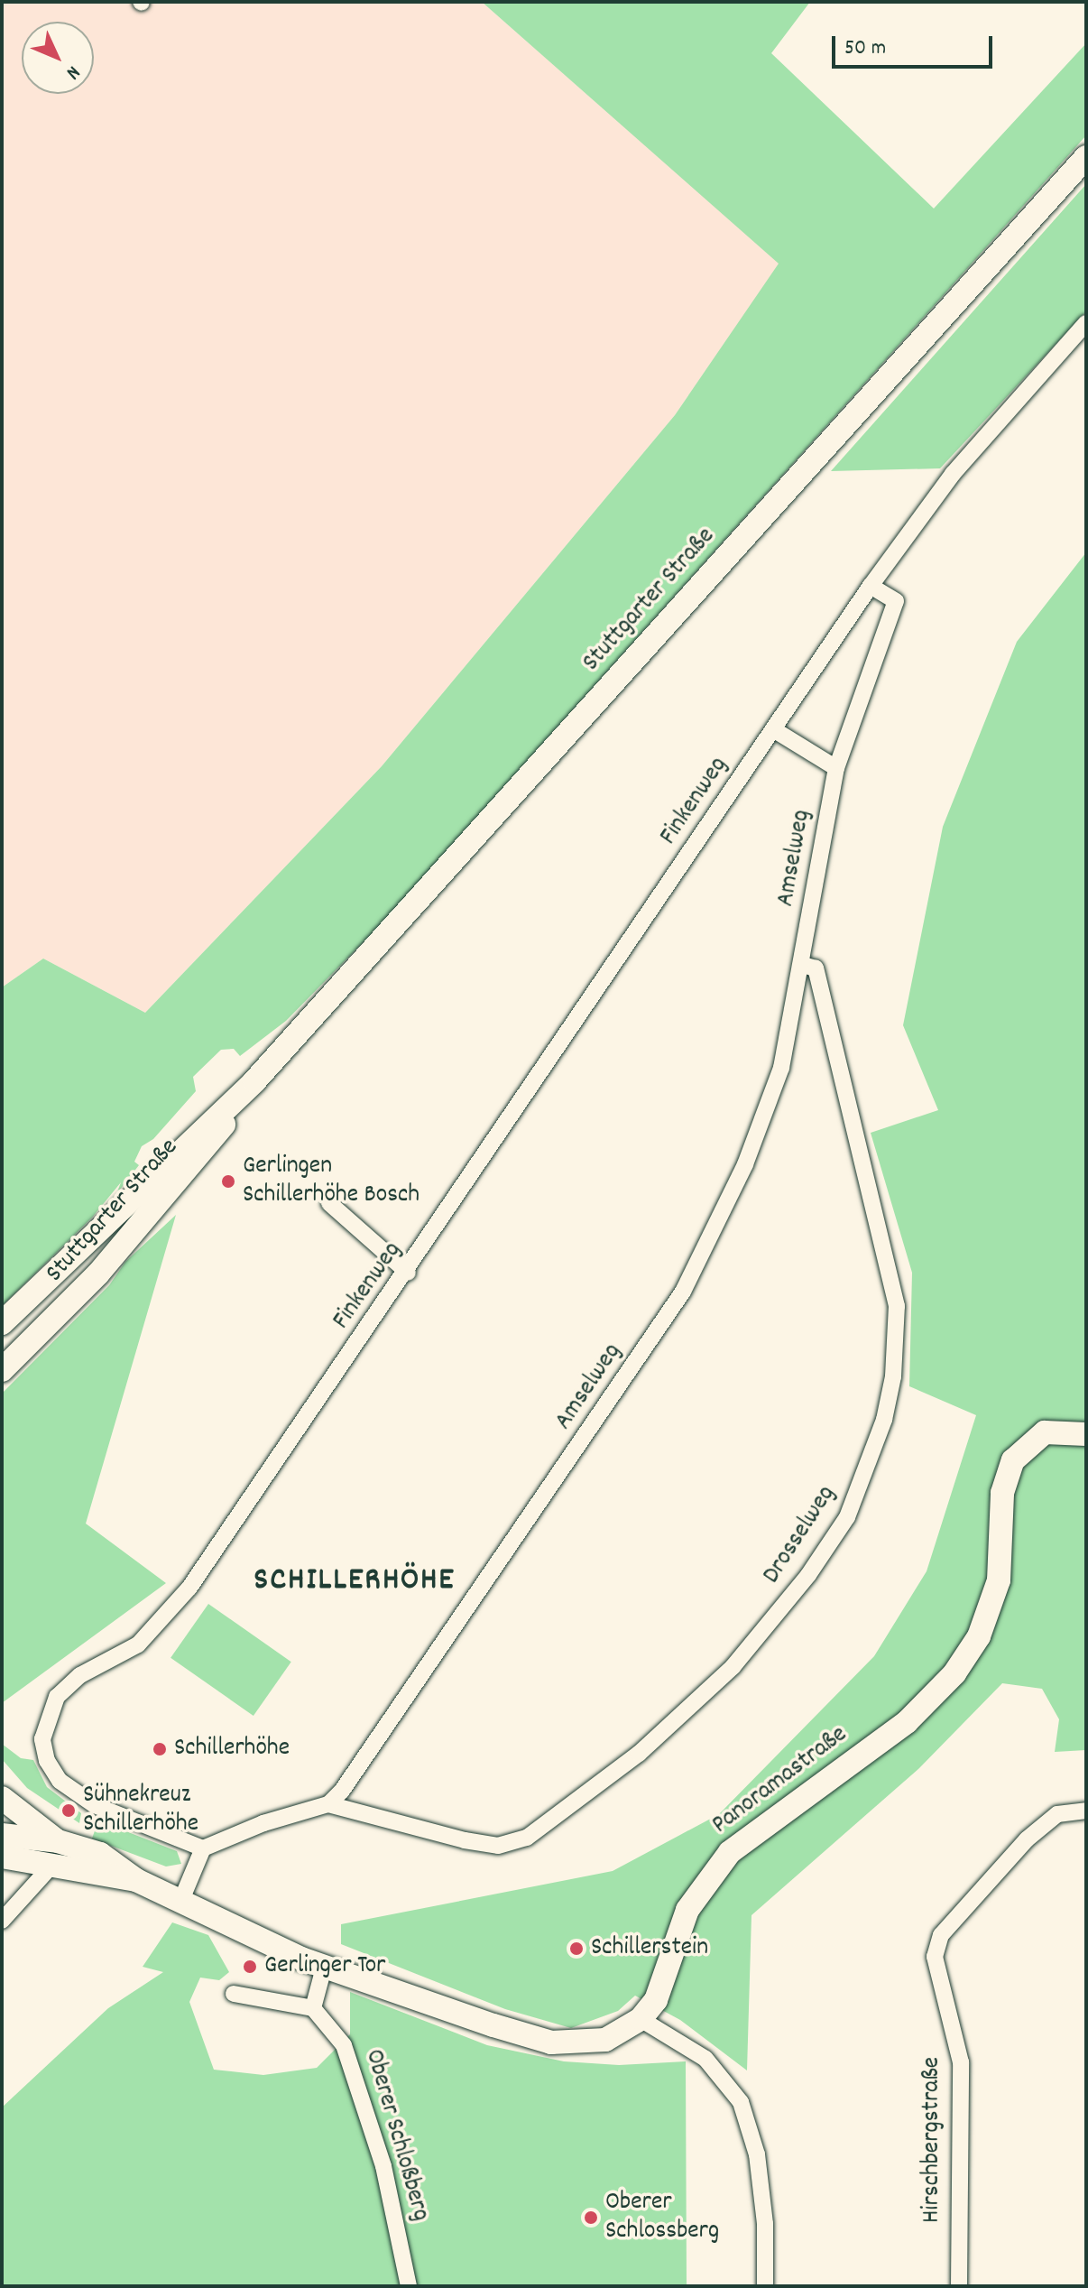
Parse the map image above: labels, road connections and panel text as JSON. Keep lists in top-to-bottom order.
{
  "streets": {
    "main road": ["Stuttgarter Straße", "Panoramastraße"],
    "street": [
      "Finkenweg",
      "Amselweg",
      "Drosselweg",
      "Oberer Schloßberg",
      "Hirschbergstraße"
    ]
  },
  "crossings": [
    ["Finkenweg", "Amselweg"],
    ["Amselweg", "Drosselweg"]
  ],
  "districts": ["SCHILLERHÖHE"],
  "places": [
    "Gerlingen Schillerhöhe Bosch",
    "Schillerhöhe",
    "Sühnekreuz Schillerhöhe",
    "Schillerstein",
    "Gerlinger Tor",
    "Oberer Schlossberg"
  ],
  "scale_bar": "50 m",
  "north": "bottom right"
}
